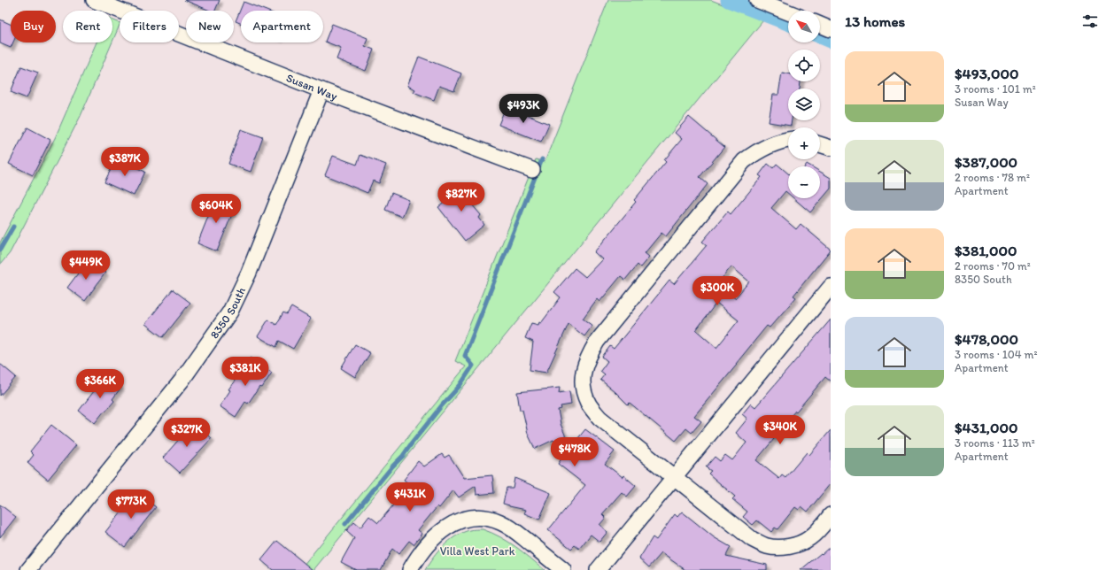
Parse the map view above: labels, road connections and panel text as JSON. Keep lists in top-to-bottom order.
{
  "streets": {
    "street": ["Susan Way", "8350 South"]
  },
  "crossings": [
    ["Susan Way", "8350 South"]
  ],
  "parks": ["Villa West Park"],
  "north": "top left",
  "page": {
    "heading": "13 homes",
    "map_buttons": ["+", "−"],
    "chip": [
      "Buy",
      "Rent",
      "Filters",
      "New",
      "Apartment"
    ],
    "list": [
      {
        "name": "$493,000",
        "note": "3 rooms · 101 m² · Susan Way"
      },
      {
        "name": "$387,000",
        "note": "2 rooms · 78 m² · Apartment"
      },
      {
        "name": "$381,000",
        "note": "2 rooms · 70 m² · 8350 South"
      },
      {
        "name": "$478,000",
        "note": "3 rooms · 104 m² · Apartment"
      },
      {
        "name": "$431,000",
        "note": "3 rooms · 113 m² · Apartment"
      }
    ],
    "price": [
      "$493K",
      "$387K",
      "$827K",
      "$604K",
      "$449K",
      "$300K",
      "$381K",
      "$366K",
      "$340K",
      "$327K",
      "$478K",
      "$431K",
      "$773K"
    ]
  }
}
